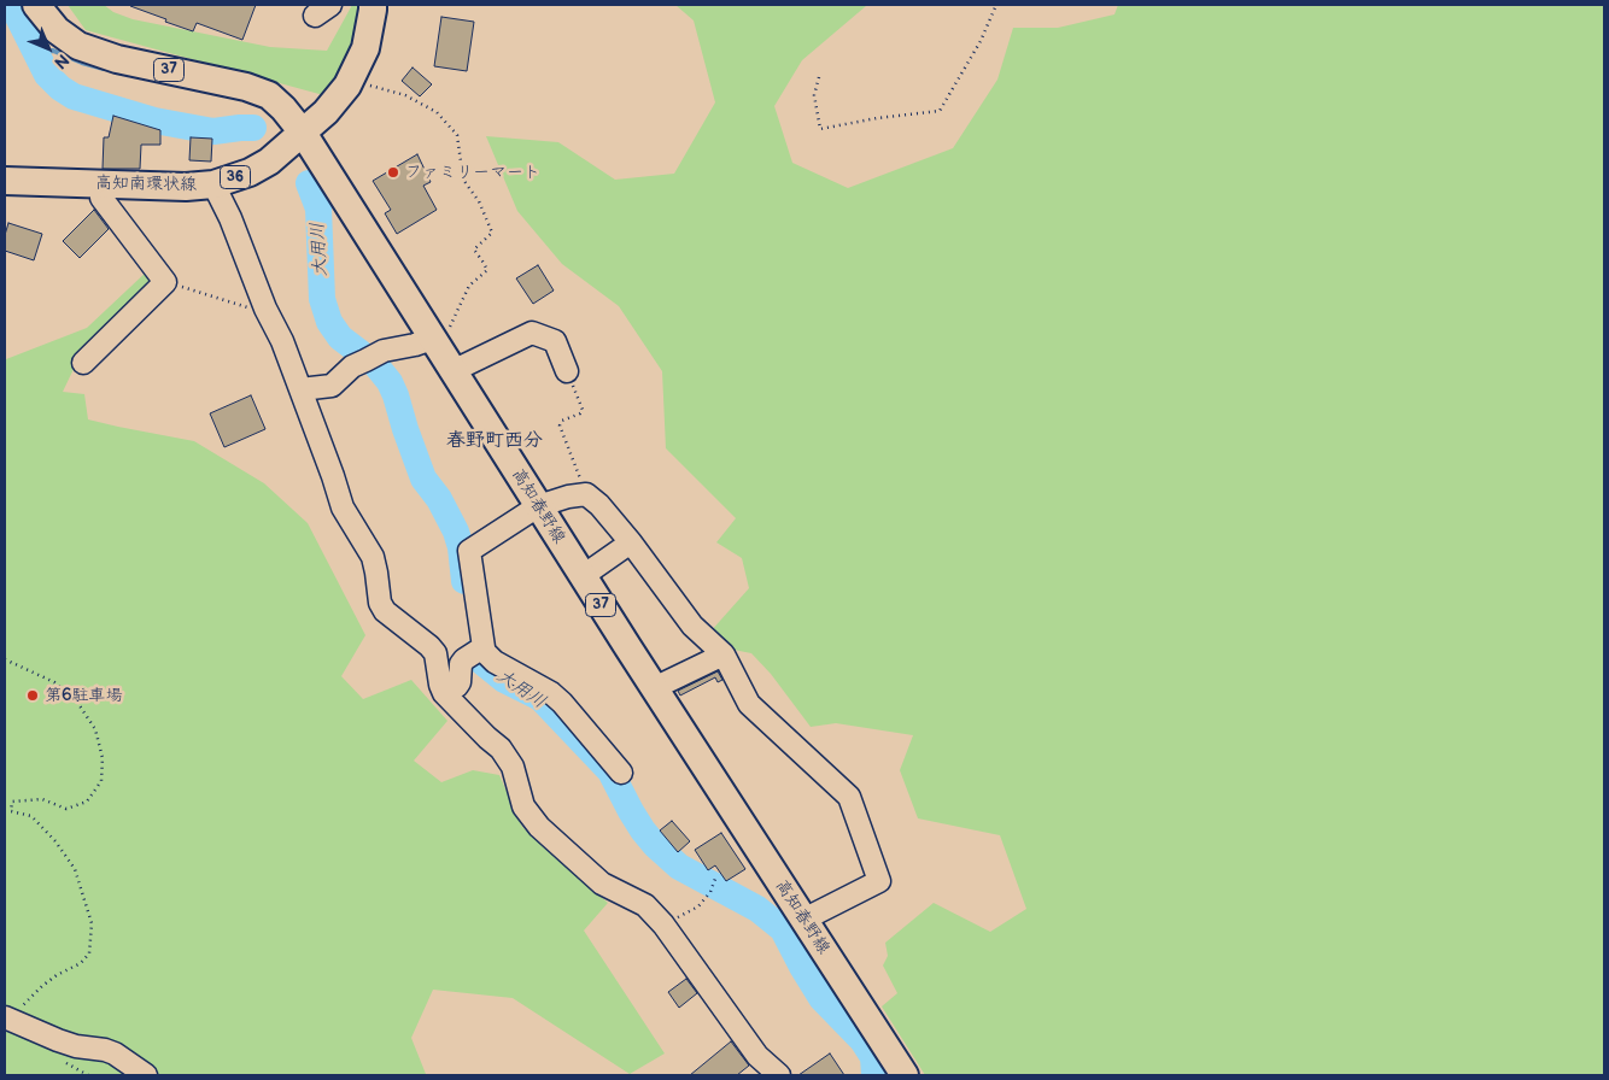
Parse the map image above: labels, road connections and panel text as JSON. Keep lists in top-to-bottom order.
{
  "streets": {
    "main road": [
      "37",
      "36",
      "高知南環状線",
      "高知春野線"
    ]
  },
  "crossings": [
    ["高知南環状線", "高知春野線"]
  ],
  "districts": ["春野町西分"],
  "water": ["大用川"],
  "places": ["ファミリーマート", "第6駐車場"],
  "north": "bottom right"
}
